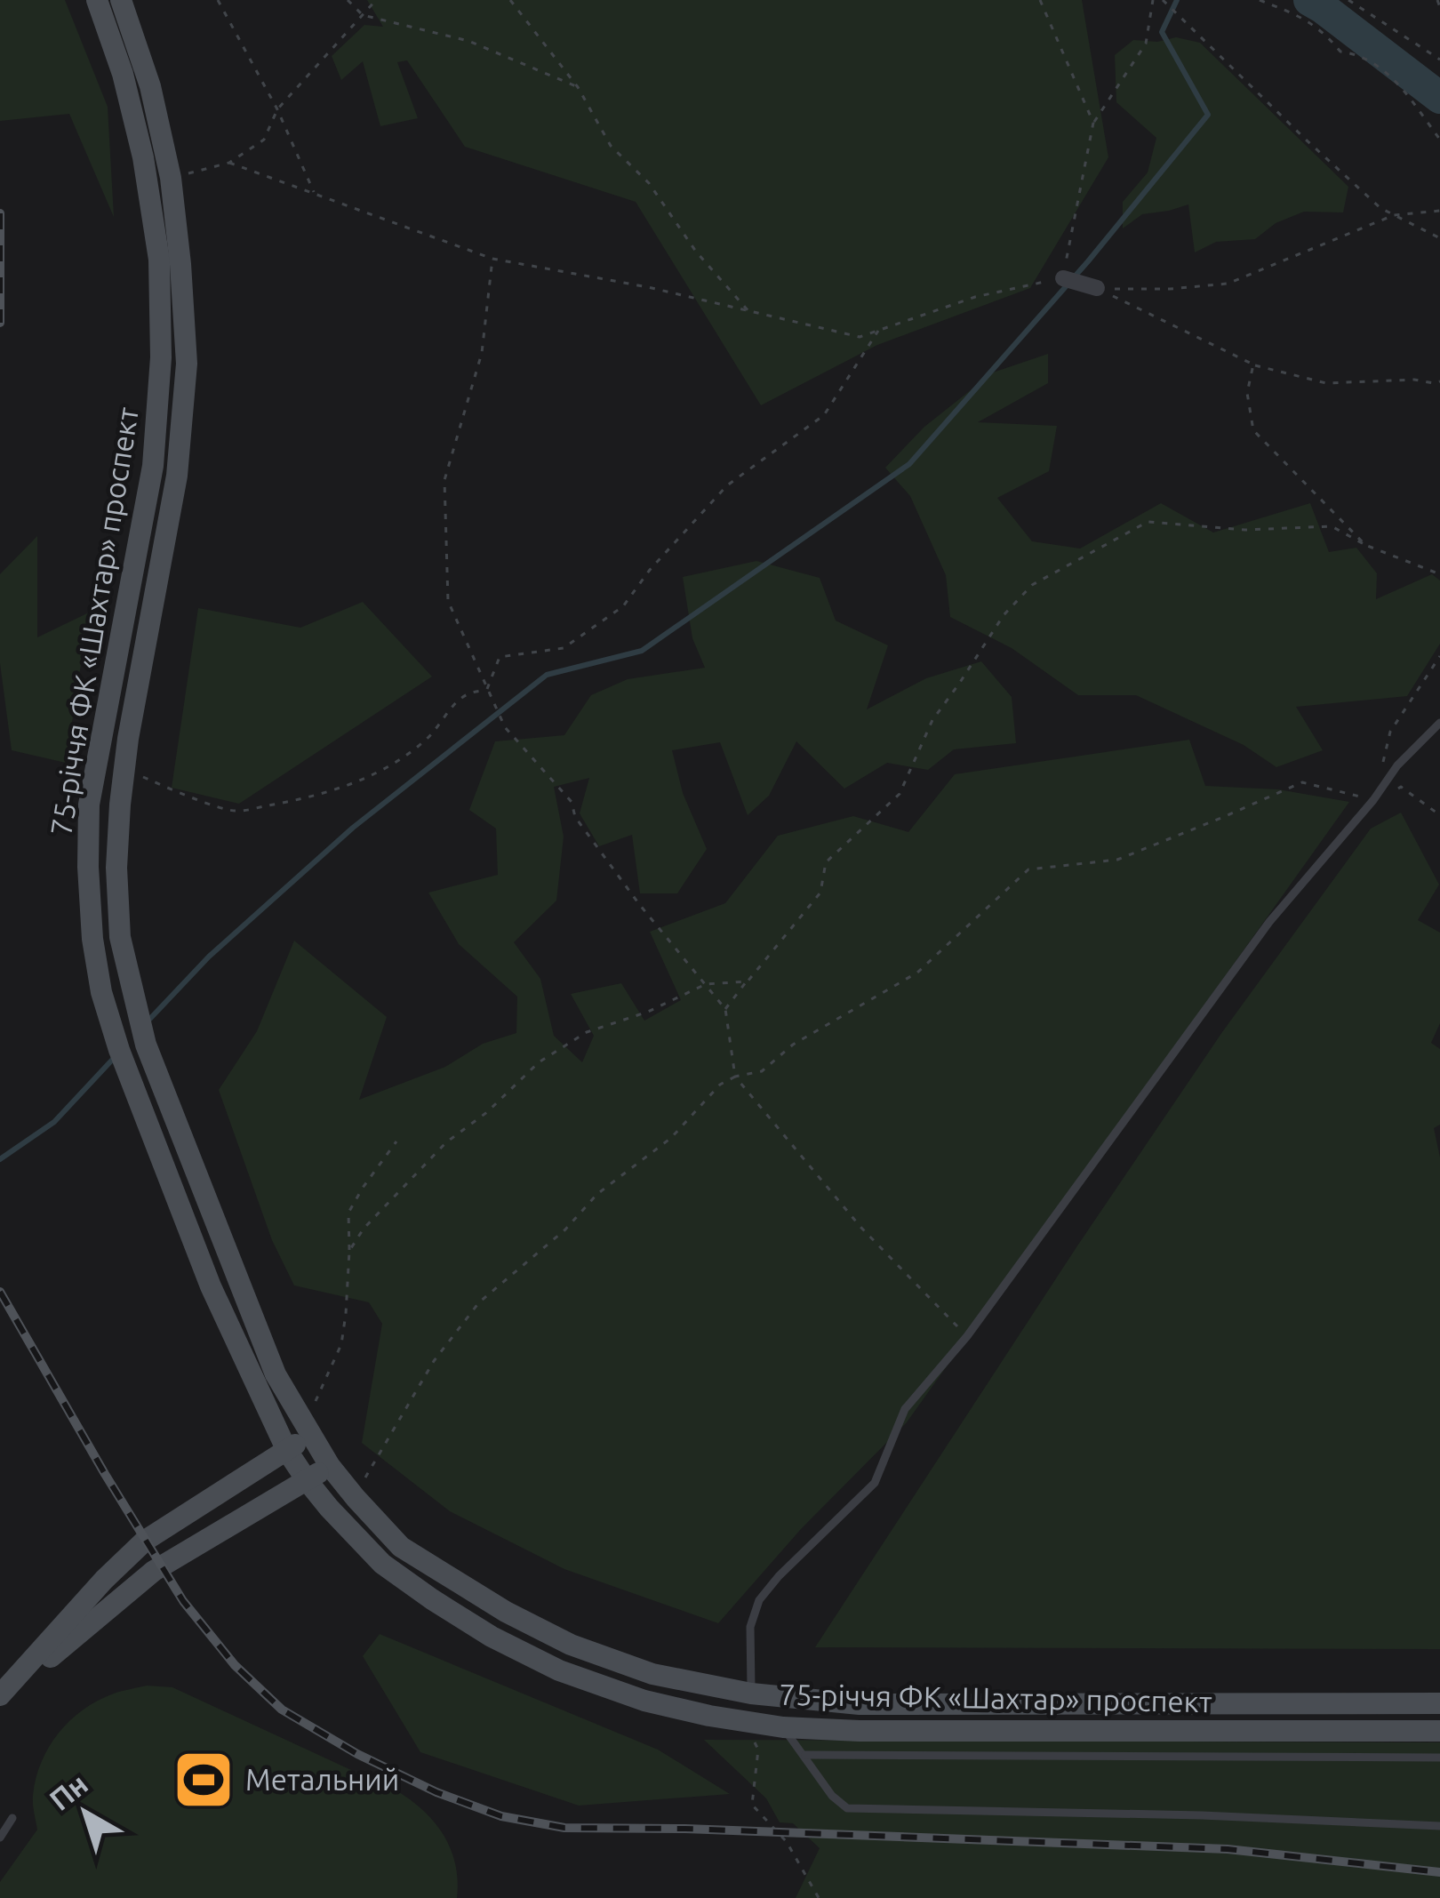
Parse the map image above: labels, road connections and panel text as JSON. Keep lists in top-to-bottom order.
{
  "streets": {
    "main road": ["75-річчя ФК «Шахтар» проспект"]
  },
  "places": {
    "sports": ["Метальний"]
  },
  "north": "top left"
}
